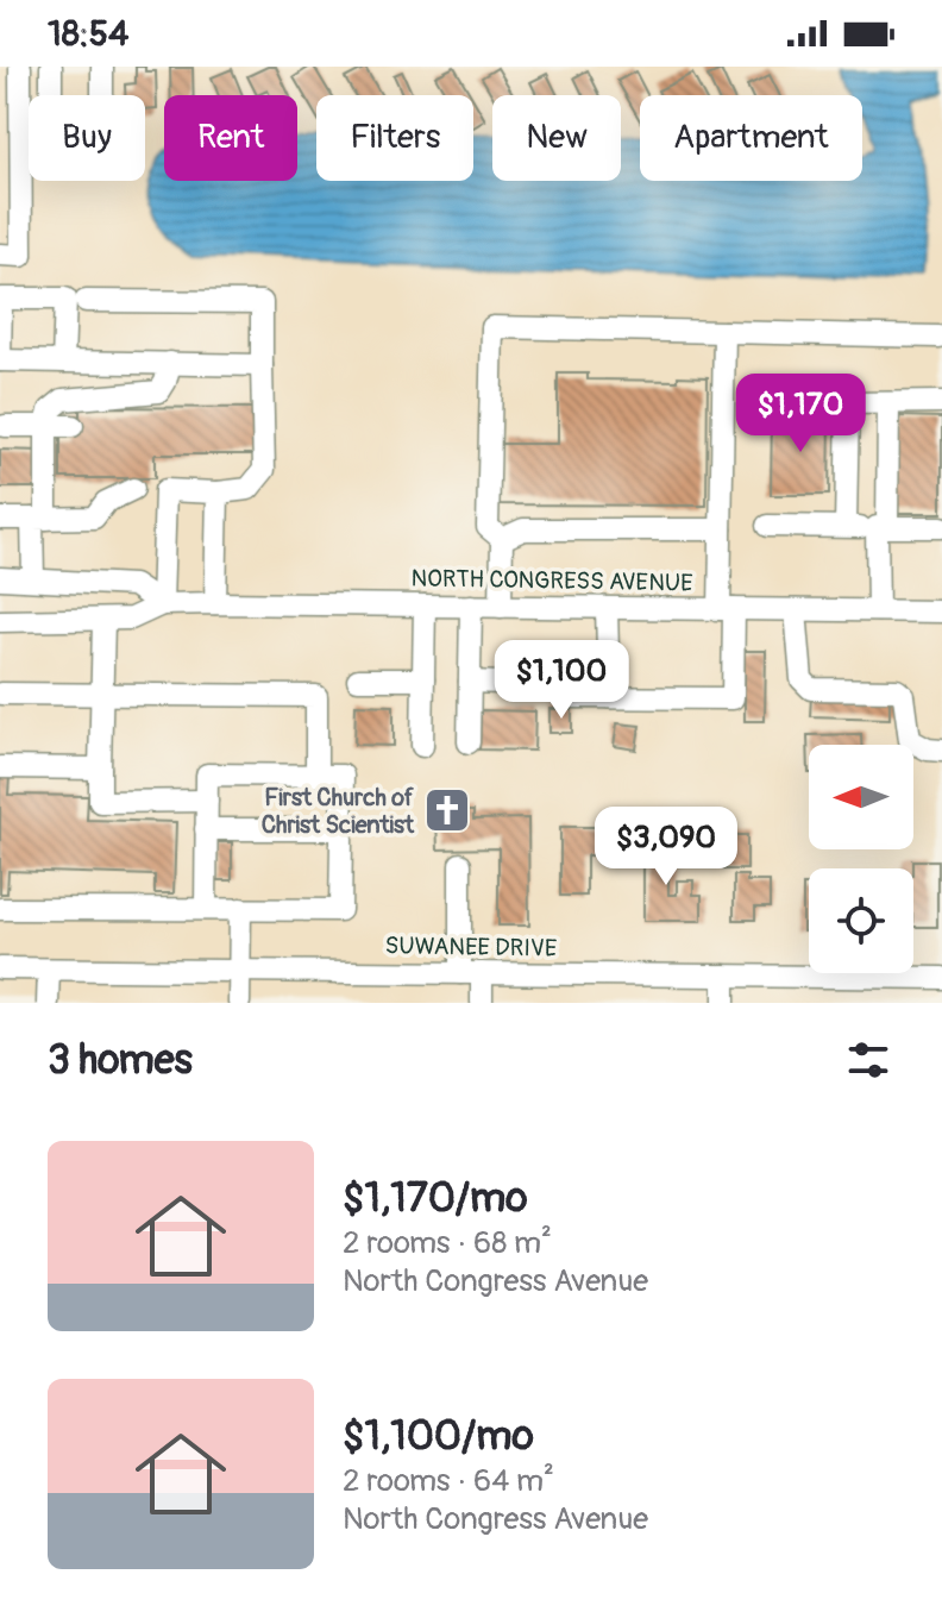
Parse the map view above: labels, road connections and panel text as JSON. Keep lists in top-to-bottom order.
{
  "streets": {
    "street": ["NORTH CONGRESS AVENUE", "SUWANEE DRIVE"]
  },
  "places": {
    "church": ["First Church of Christ Scientist"]
  },
  "north": "left",
  "page": {
    "status": "18:54",
    "chip": [
      "Buy",
      "Rent",
      "Filters",
      "New",
      "Apartment"
    ],
    "price": ["$1,170", "$1,100", "$3,090"],
    "heading": "3 homes",
    "list": [
      {
        "name": "$1,170/mo",
        "note": "2 rooms · 68 m² · North Congress Avenue"
      },
      {
        "name": "$1,100/mo",
        "note": "2 rooms · 64 m² · North Congress Avenue"
      }
    ]
  }
}
